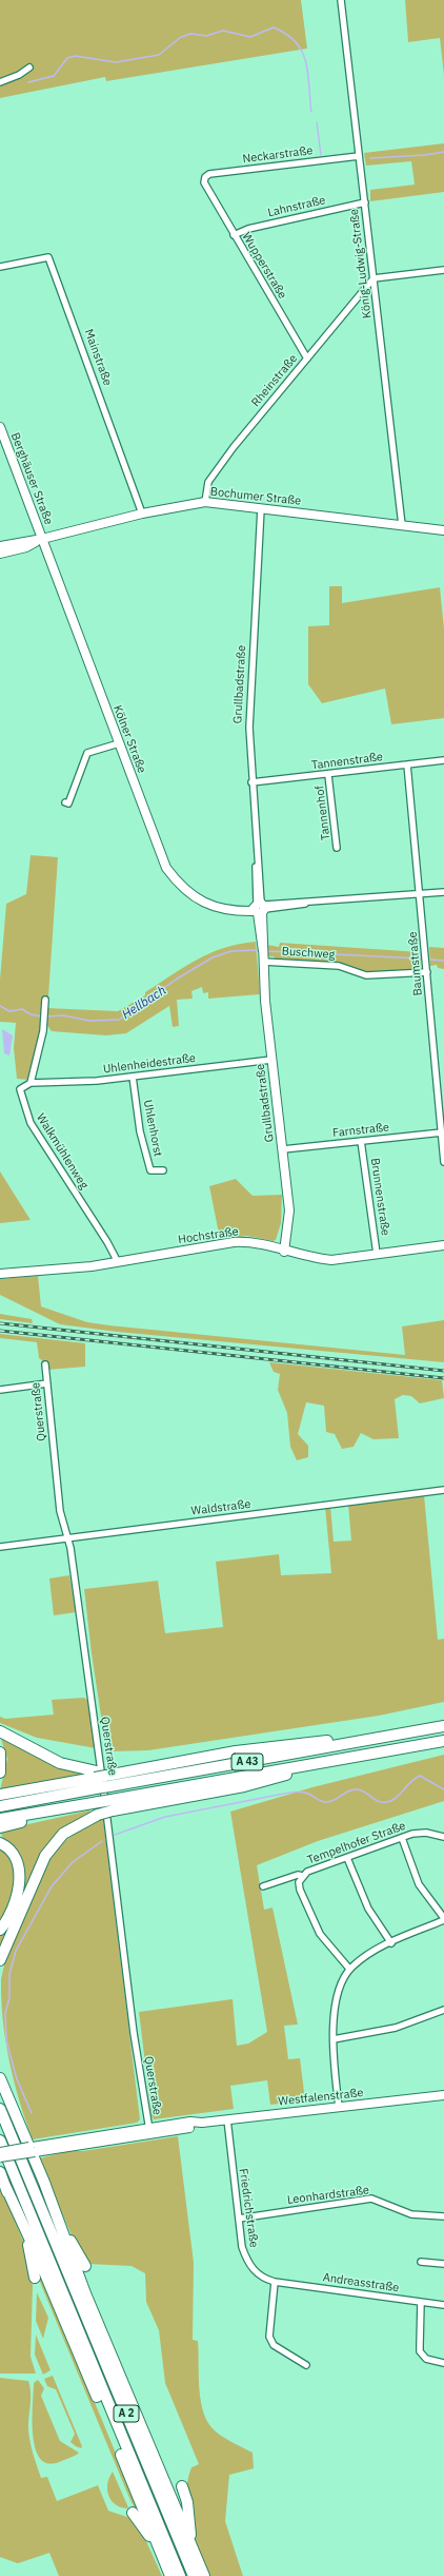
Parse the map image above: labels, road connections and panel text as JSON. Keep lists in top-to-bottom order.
{
  "streets": {
    "highway": ["A 43", "A 2"],
    "street": [
      "Neckarstraße",
      "Lahnstraße",
      "König-Ludwig-Straße",
      "Wupperstraße",
      "Mainstraße",
      "Rheinstraße",
      "Berghäuser Straße",
      "Bochumer Straße",
      "Grullbadstraße",
      "Kölner Straße",
      "Tannenstraße",
      "Tannenhof",
      "Buschweg",
      "Baumstraße",
      "Uhlenheidestraße",
      "Uhlenhorst",
      "Farnstraße",
      "Walkmühlenweg",
      "Brunnenstraße",
      "Hochstraße",
      "Querstraße",
      "Waldstraße",
      "Tempelhofer Straße",
      "Westfalenstraße",
      "Leonhardstraße",
      "Friedrichstraße",
      "Andreasstraße"
    ]
  },
  "crossings": [
    ["Neckarstraße", "König-Ludwig-Straße"],
    ["Neckarstraße", "Wupperstraße"],
    ["Lahnstraße", "König-Ludwig-Straße"],
    ["Lahnstraße", "Wupperstraße"],
    ["König-Ludwig-Straße", "Rheinstraße"],
    ["König-Ludwig-Straße", "Bochumer Straße"],
    ["Wupperstraße", "Rheinstraße"],
    ["Mainstraße", "Bochumer Straße"],
    ["Rheinstraße", "Bochumer Straße"],
    ["Berghäuser Straße", "Bochumer Straße"],
    ["Berghäuser Straße", "Kölner Straße"],
    ["Bochumer Straße", "Grullbadstraße"],
    ["Bochumer Straße", "Kölner Straße"],
    ["Grullbadstraße", "Kölner Straße"],
    ["Grullbadstraße", "Tannenstraße"],
    ["Grullbadstraße", "Buschweg"],
    ["Grullbadstraße", "Uhlenheidestraße"],
    ["Grullbadstraße", "Farnstraße"],
    ["Grullbadstraße", "Hochstraße"],
    ["Kölner Straße", "Baumstraße"],
    ["Tannenstraße", "Tannenhof"],
    ["Tannenstraße", "Baumstraße"],
    ["Buschweg", "Baumstraße"],
    ["Baumstraße", "Farnstraße"],
    ["Uhlenheidestraße", "Uhlenhorst"],
    ["Uhlenheidestraße", "Walkmühlenweg"],
    ["Farnstraße", "Brunnenstraße"],
    ["Walkmühlenweg", "Hochstraße"],
    ["Brunnenstraße", "Hochstraße"],
    ["Querstraße", "Waldstraße"],
    ["Querstraße", "Westfalenstraße"],
    ["Westfalenstraße", "Friedrichstraße"],
    ["Leonhardstraße", "Friedrichstraße"],
    ["Friedrichstraße", "Andreasstraße"]
  ],
  "water": ["Hellbach"]
}
